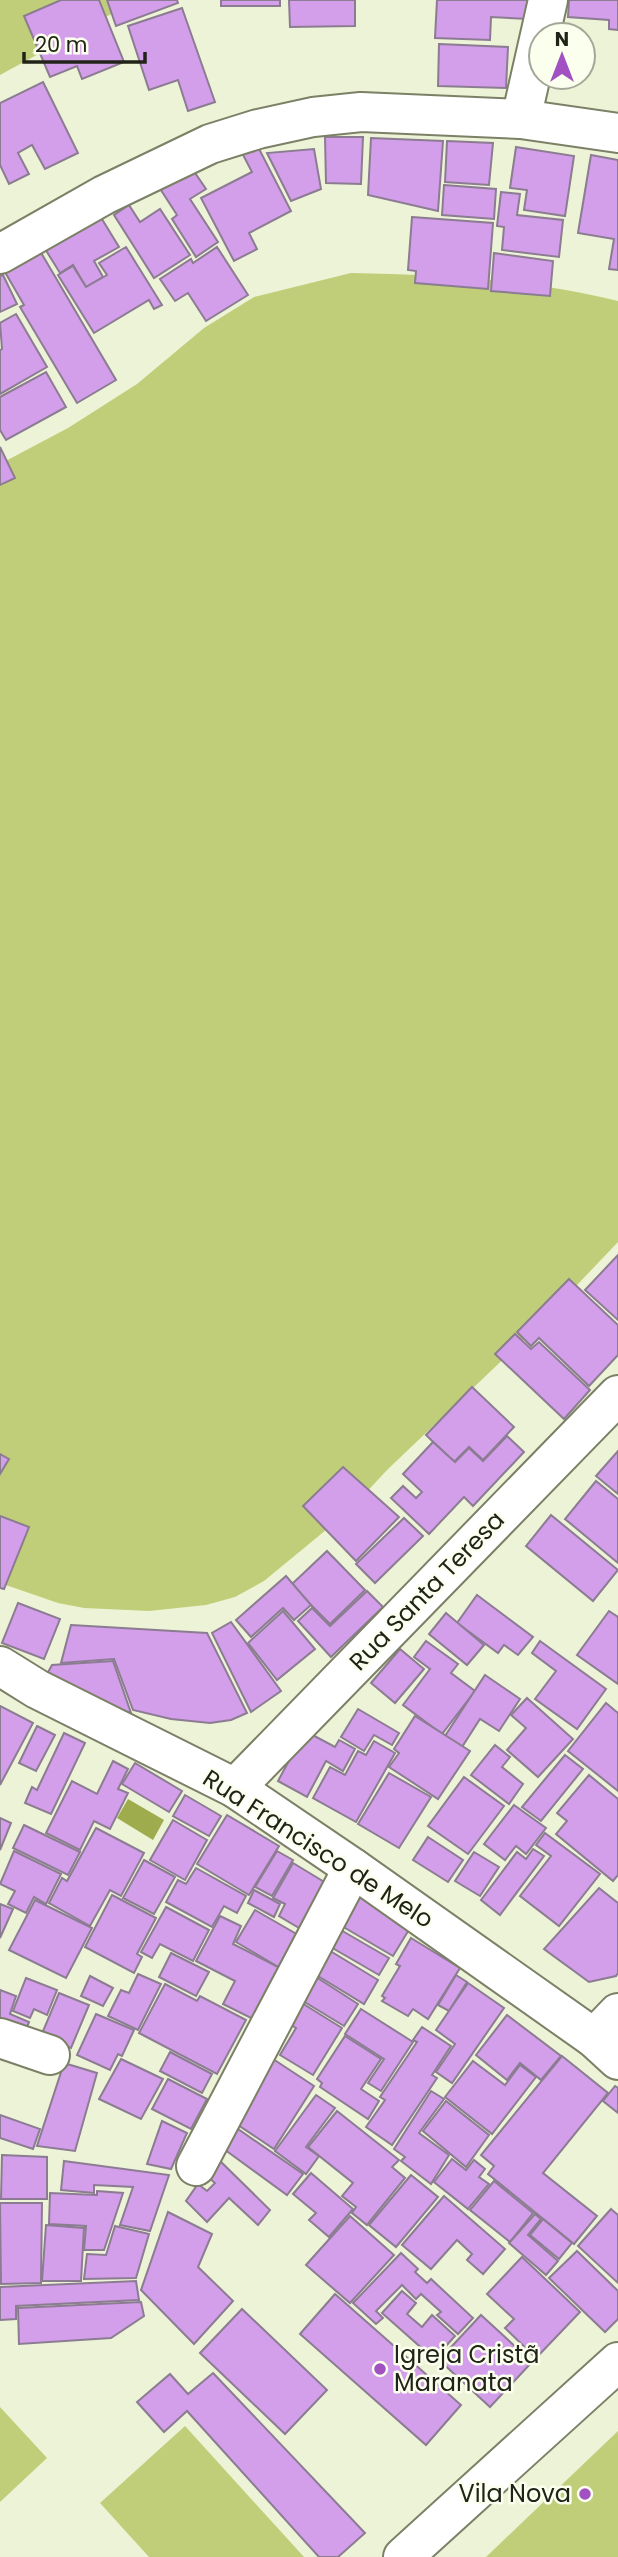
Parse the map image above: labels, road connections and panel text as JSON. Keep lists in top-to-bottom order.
{
  "streets": {
    "street": ["Rua Santa Teresa", "Rua Francisco de Melo"]
  },
  "crossings": [
    ["Rua Santa Teresa", "Rua Francisco de Melo"]
  ],
  "places": ["Igreja Cristã Maranata", "Vila Nova"],
  "scale_bar": "20 m",
  "north": "top"
}
